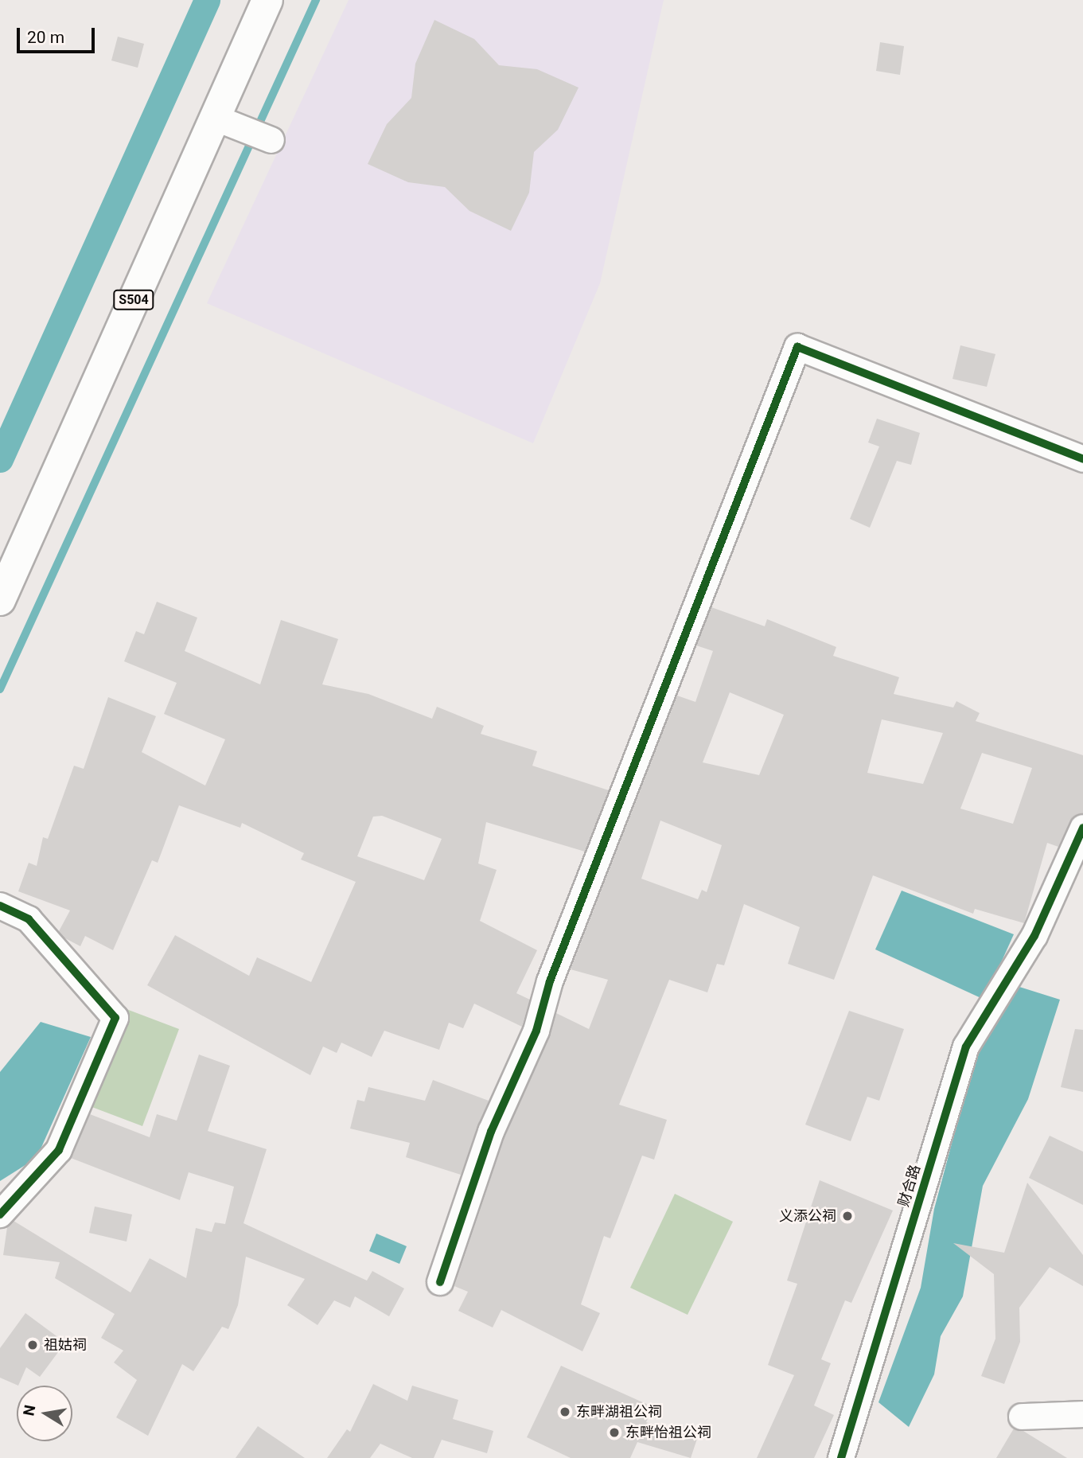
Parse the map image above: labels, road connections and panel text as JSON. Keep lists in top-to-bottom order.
{
  "streets": {
    "main road": ["S504"],
    "street": ["财合路"]
  },
  "places": [
    "义添公祠",
    "祖姑祠",
    "东畔湖祖公祠",
    "东畔怡祖公祠"
  ],
  "scale_bar": "20 m",
  "north": "left"
}
